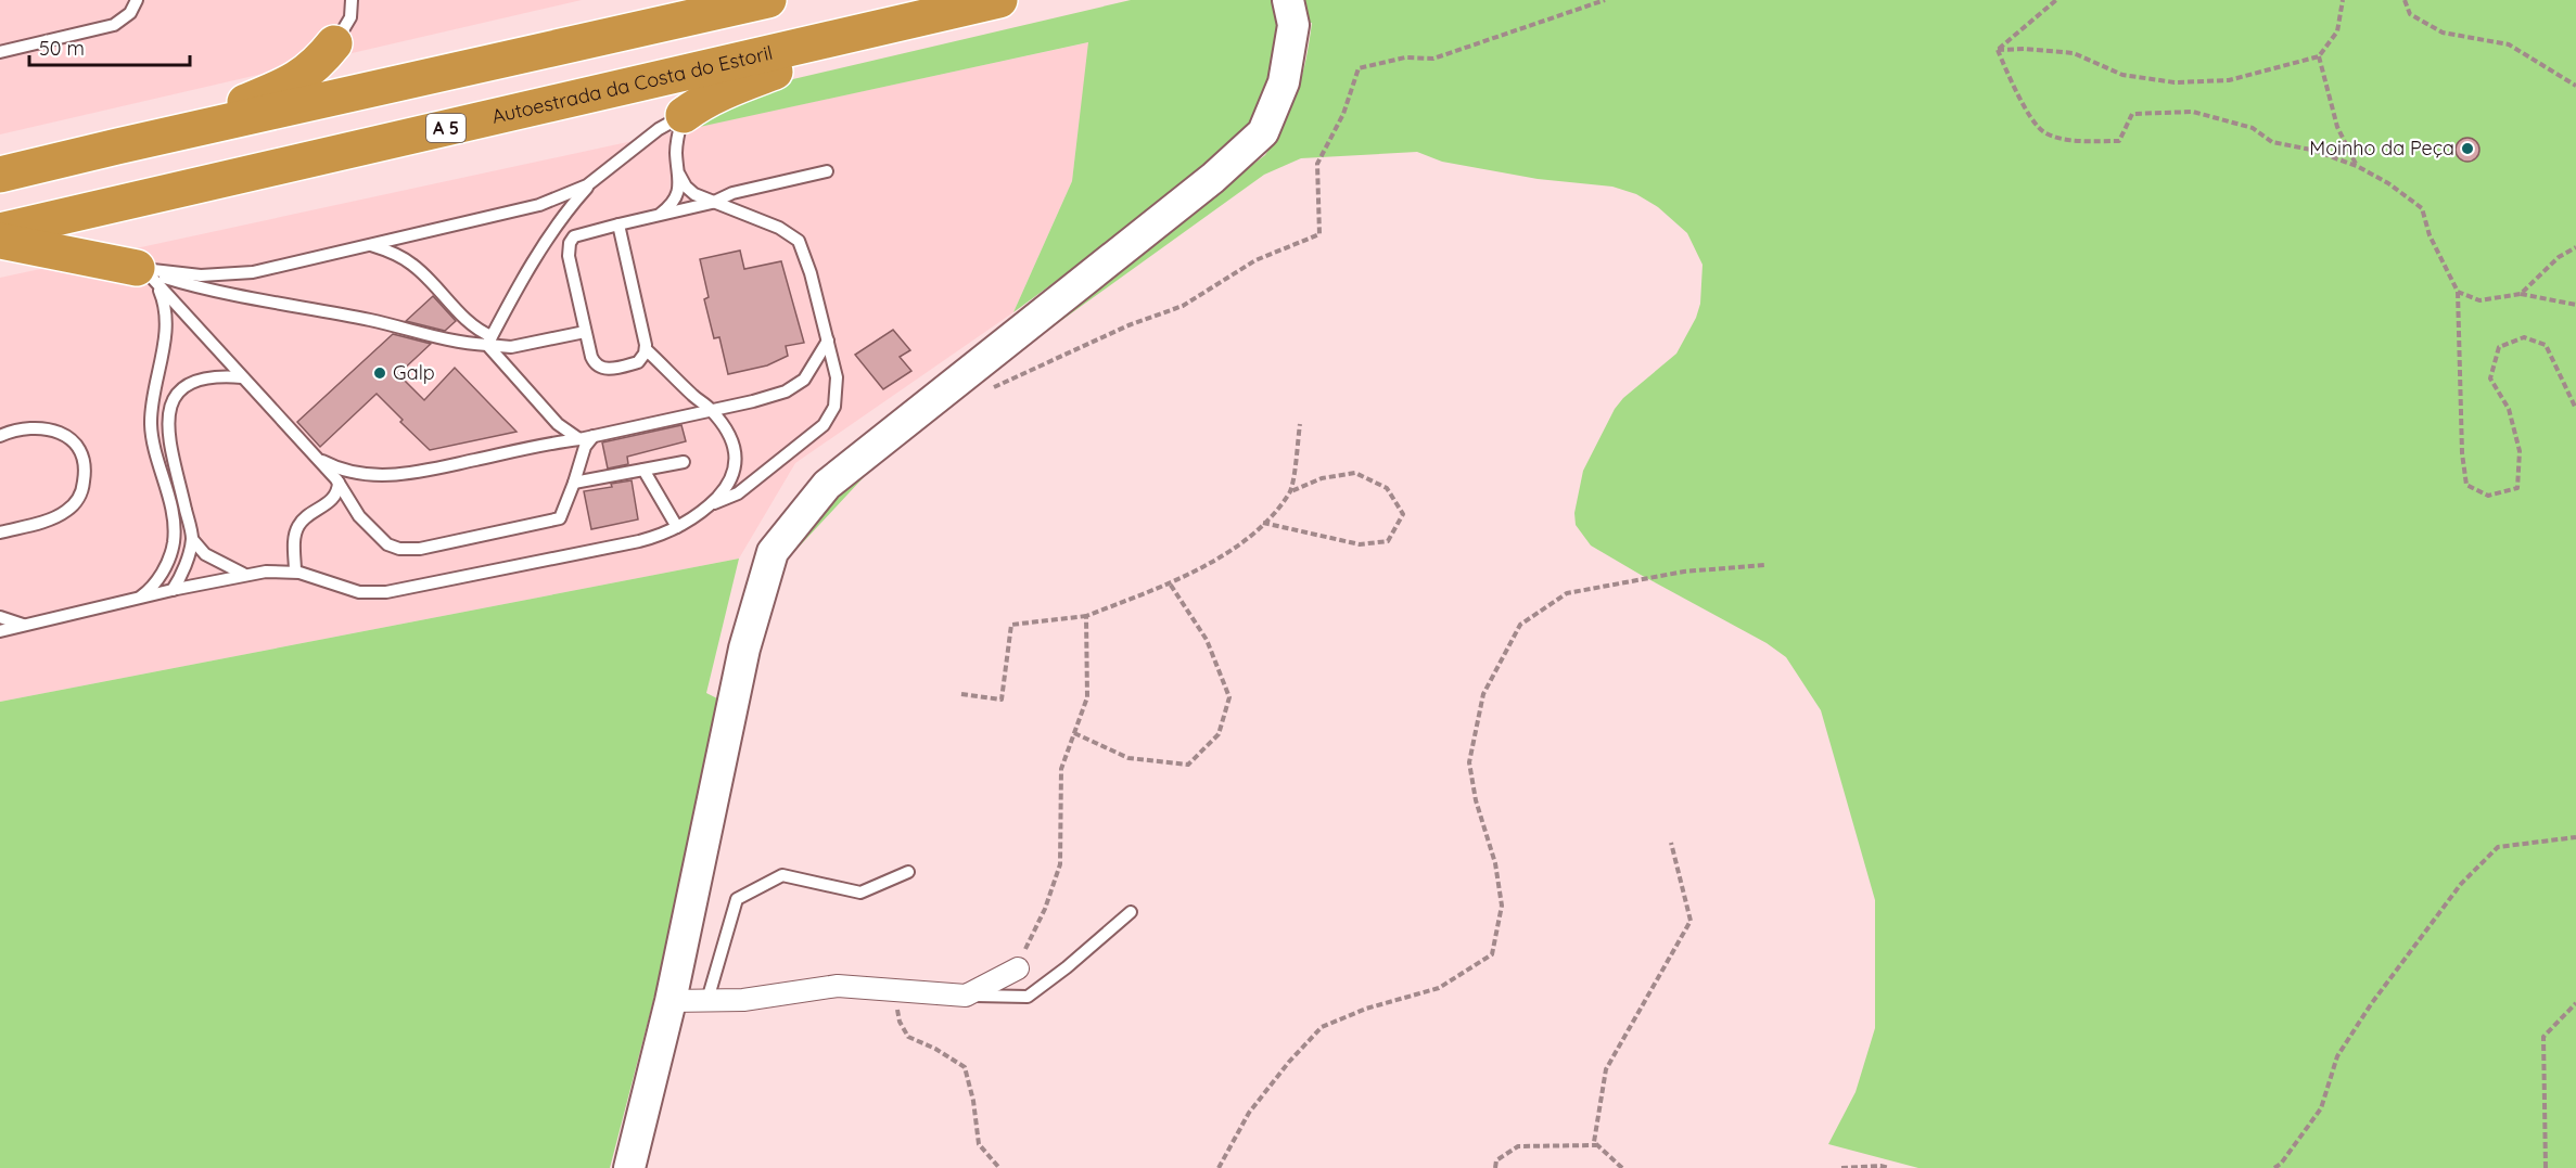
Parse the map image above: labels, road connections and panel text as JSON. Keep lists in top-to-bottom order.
{
  "streets": {
    "highway": ["Autoestrada da Costa do Estoril", "A 5"]
  },
  "places": ["Moinho da Peça", "Galp"],
  "scale_bar": "50 m"
}
